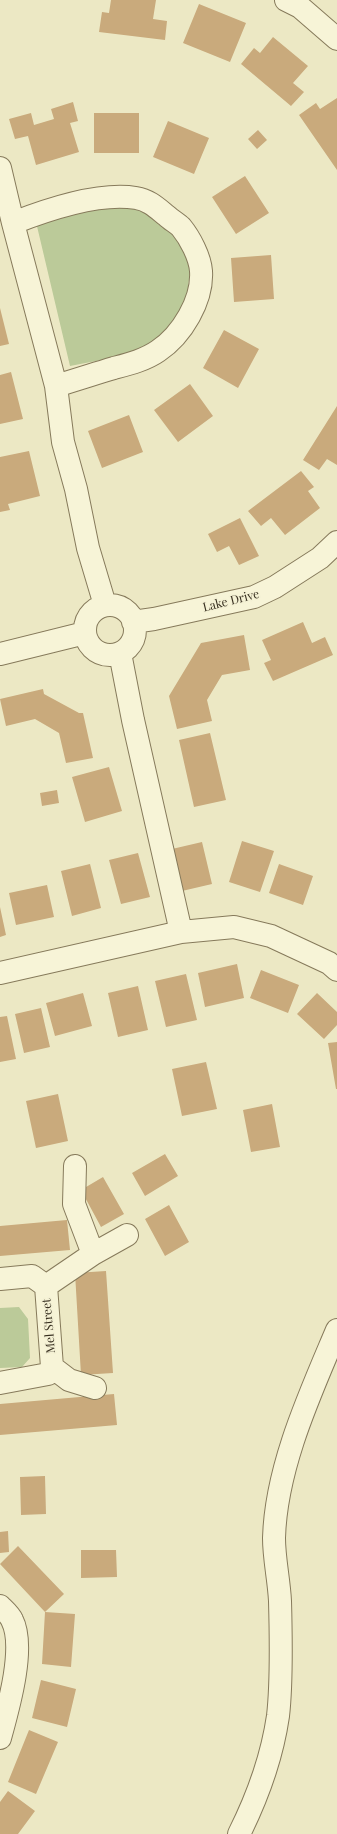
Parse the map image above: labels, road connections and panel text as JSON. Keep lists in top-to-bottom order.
{
  "streets": {
    "street": ["Lake Drive", "Mel Street"]
  }
}
